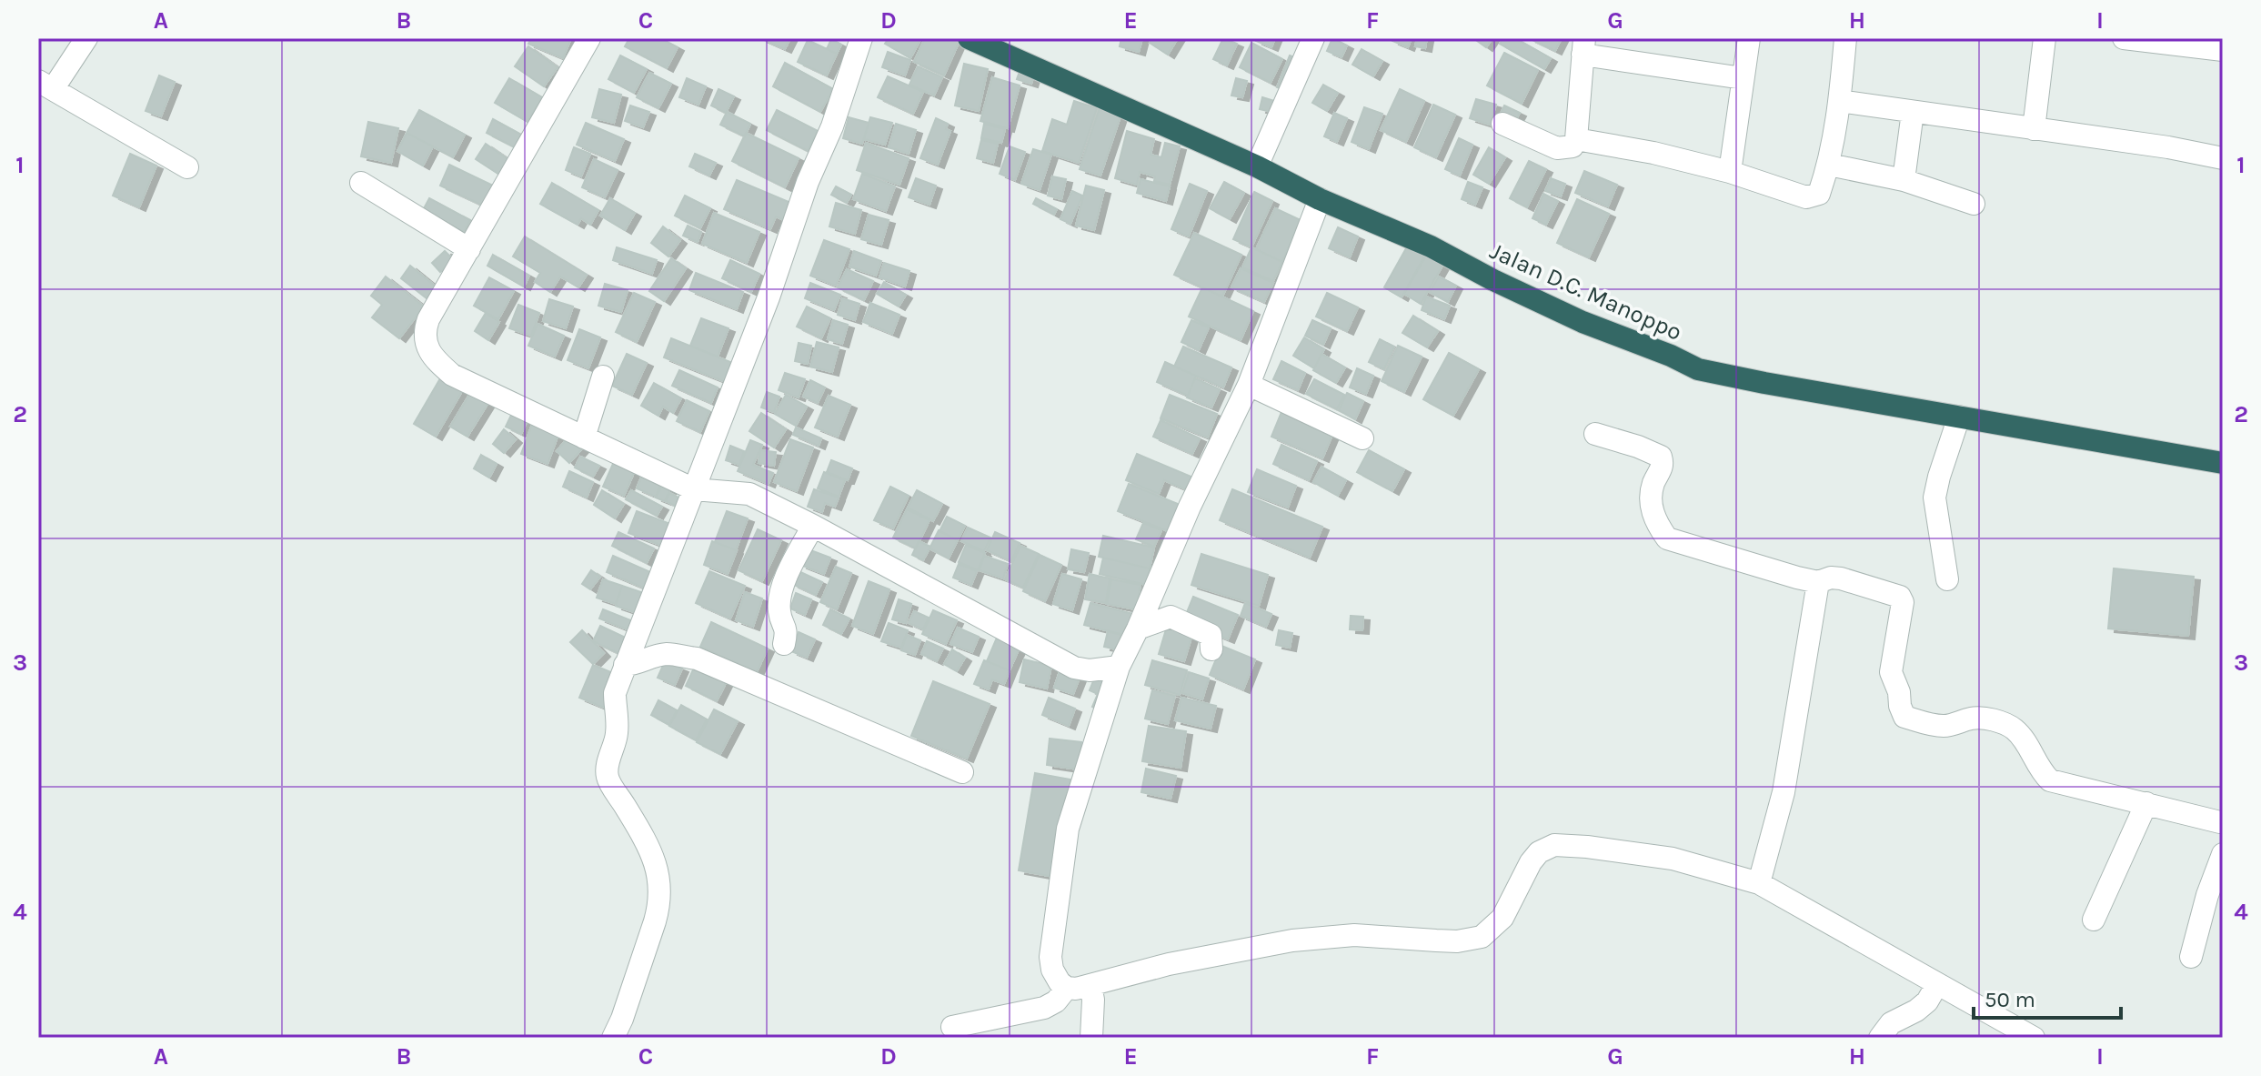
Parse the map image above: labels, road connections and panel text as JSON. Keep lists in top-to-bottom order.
{
  "streets": {
    "highway": ["Jalan D.C. Manoppo"]
  },
  "scale_bar": "50 m",
  "grid": {
    "columns": [
      "A",
      "B",
      "C",
      "D",
      "E",
      "F",
      "G",
      "H",
      "I"
    ],
    "rows": [
      "1",
      "2",
      "3",
      "4"
    ]
  }
}
